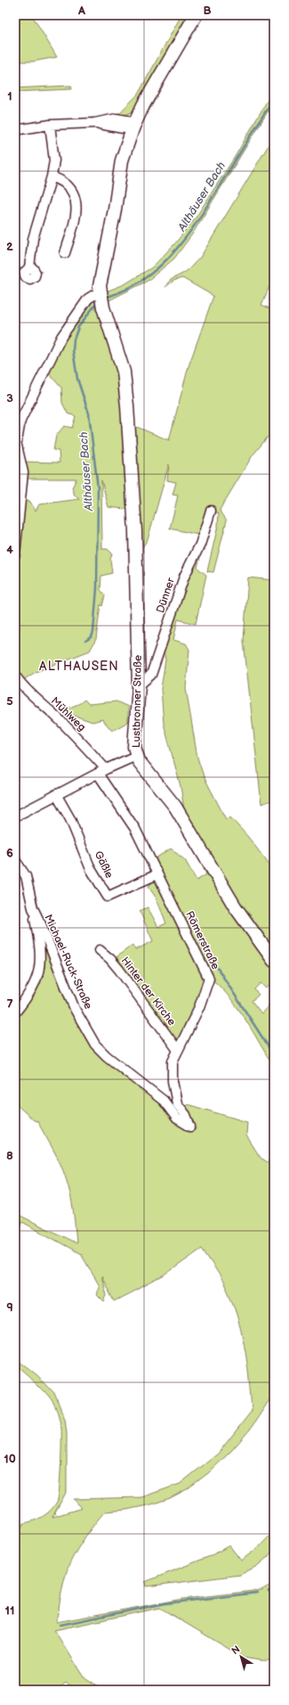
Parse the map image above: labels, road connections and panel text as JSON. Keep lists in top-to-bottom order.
{
  "streets": {
    "street": [
      "Dünner",
      "Lustbronner Straße",
      "Mühlweg",
      "Gäßle",
      "Römerstraße",
      "Michael-Ruck-Straße",
      "Hinter der Kirche"
    ]
  },
  "crossings": [
    ["Dünner", "Lustbronner Straße"],
    ["Mühlweg", "Römerstraße"],
    ["Gäßle", "Römerstraße"],
    ["Römerstraße", "Michael-Ruck-Straße"],
    ["Römerstraße", "Hinter der Kirche"]
  ],
  "districts": ["ALTHAUSEN"],
  "water": ["Althäuser Bach"],
  "north": "top left",
  "grid": {
    "columns": ["A", "B"],
    "rows": [
      "1",
      "2",
      "3",
      "4",
      "5",
      "6",
      "7",
      "8",
      "9",
      "10",
      "11"
    ]
  }
}
